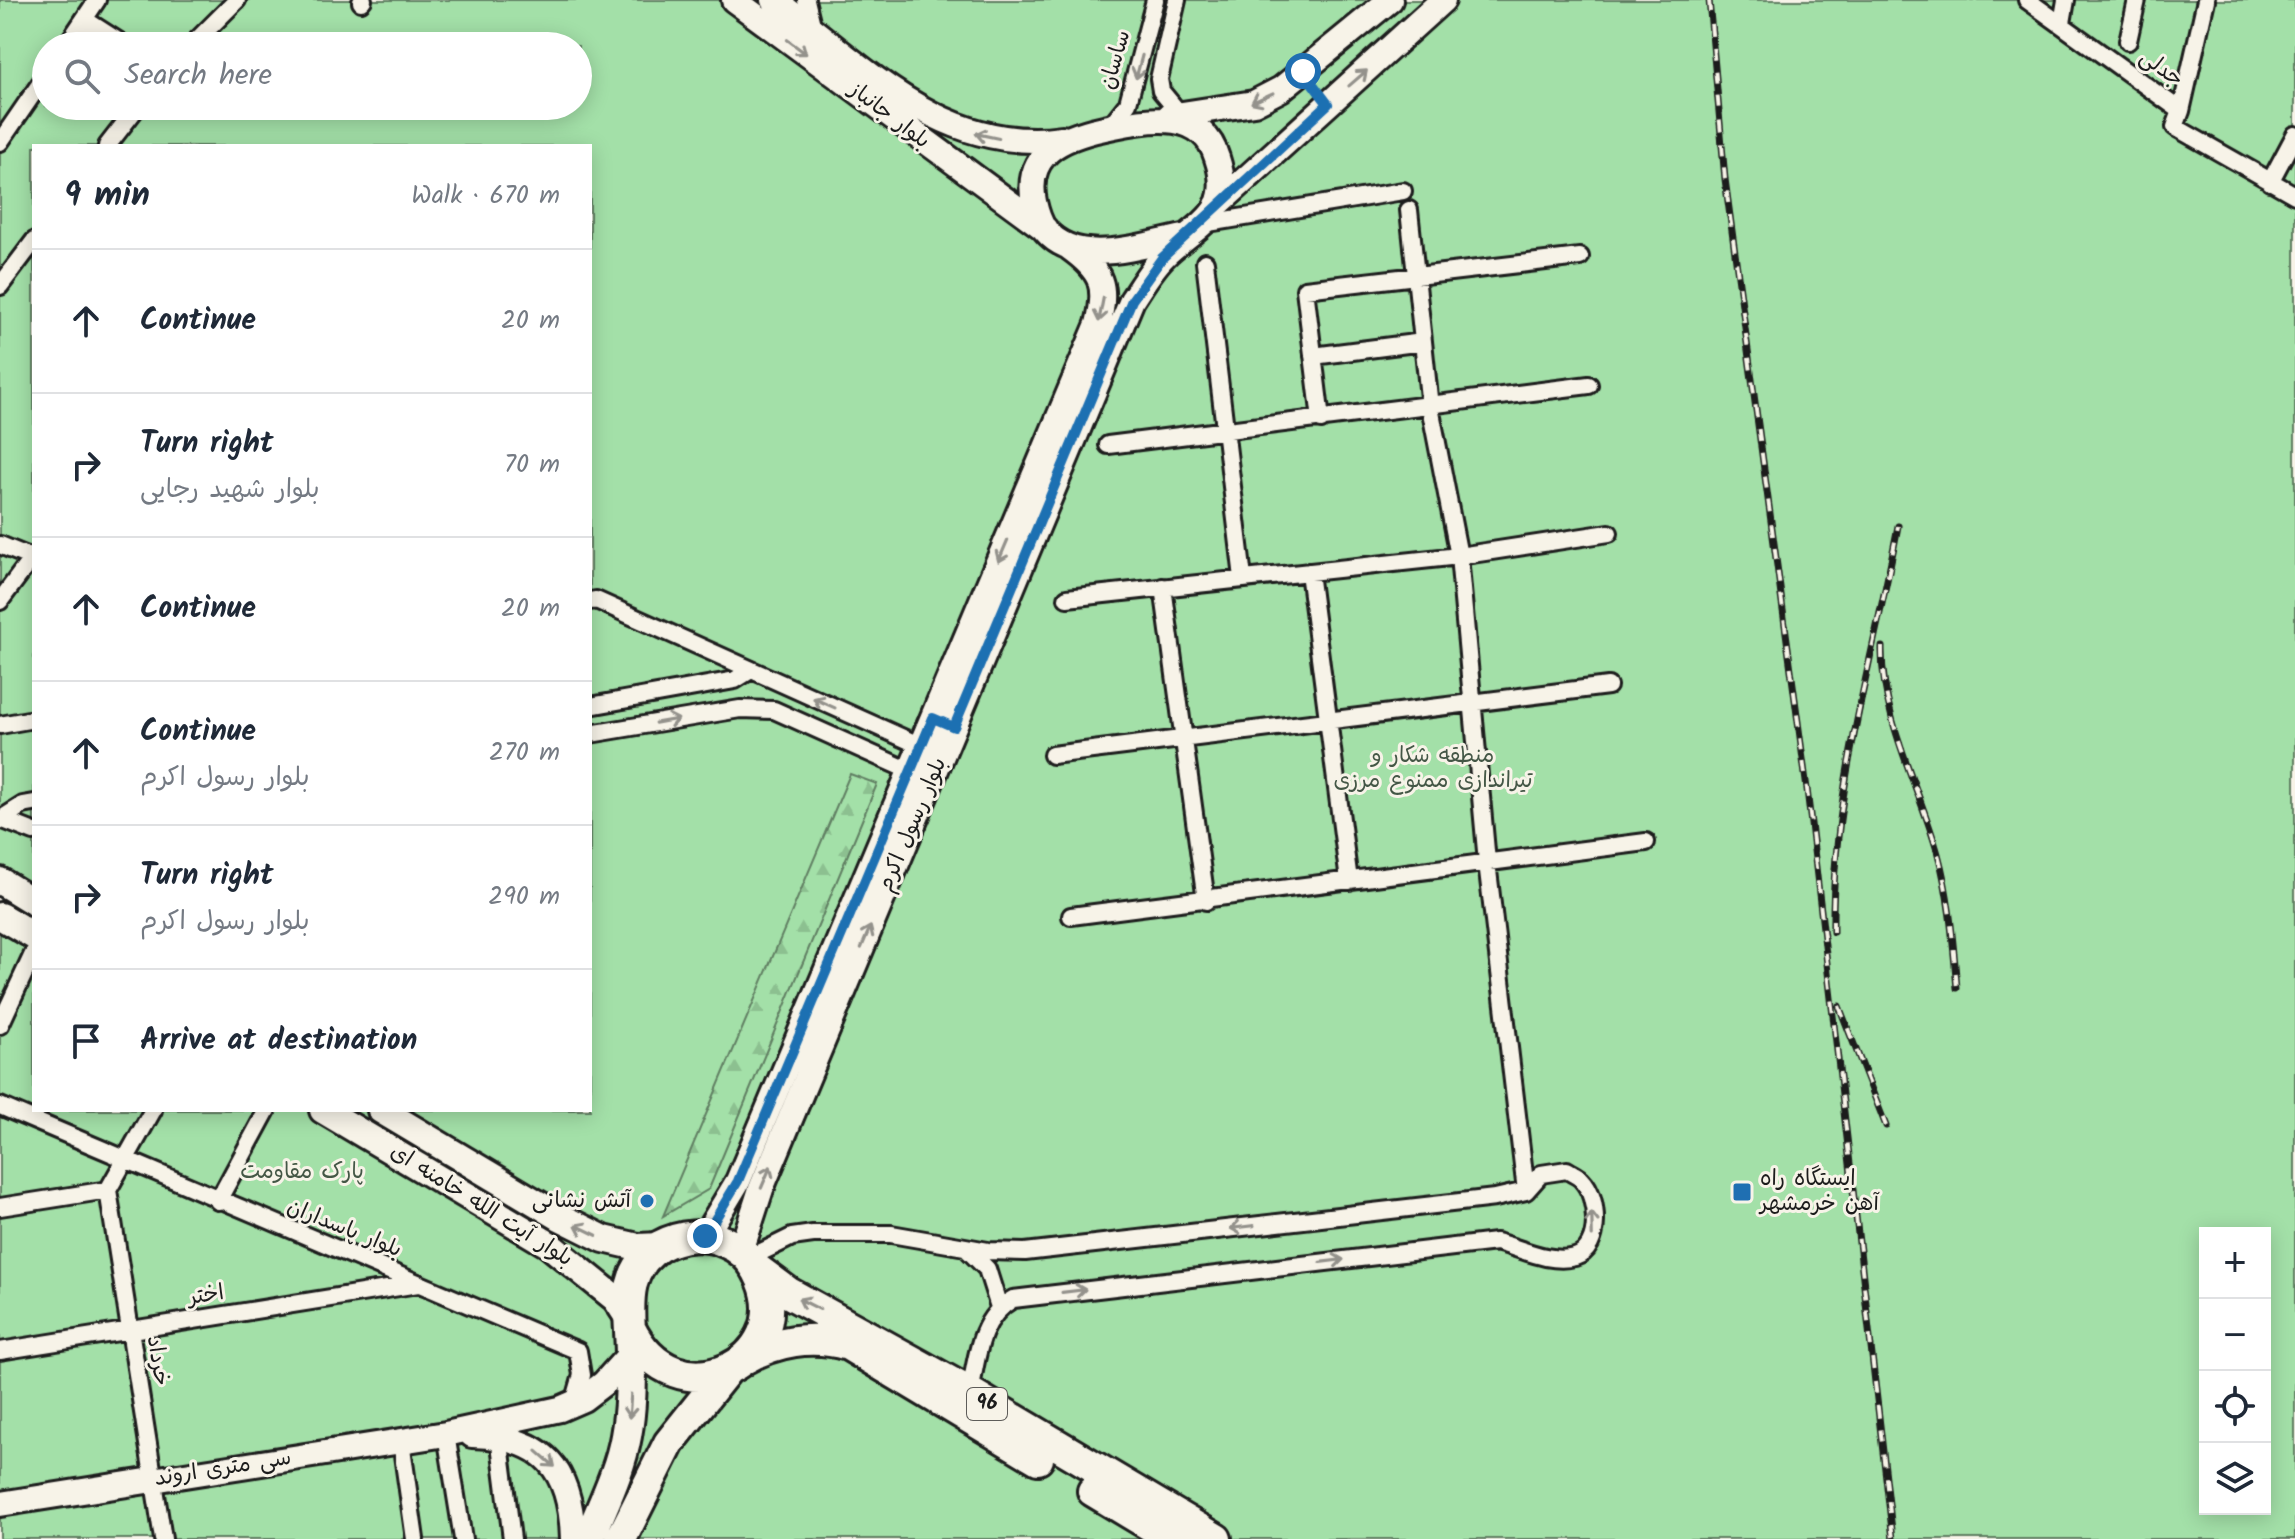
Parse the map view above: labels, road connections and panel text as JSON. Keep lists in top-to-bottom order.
{
  "streets": {
    "highway": ["96"],
    "main road": [
      "بلوار جانباز",
      "بلوار رسول اکرم",
      "بلوار آیت الله خامنه ای",
      "سی متری اروند"
    ],
    "street": [
      "ساسان",
      "جدلی",
      "بلوار پاسداران",
      "اختر",
      "خرداد"
    ]
  },
  "crossings": [
    ["ساسان", "بلوار جانباز"],
    ["ساسان", "بلوار رسول اکرم"],
    ["بلوار جانباز", "بلوار رسول اکرم"],
    ["بلوار رسول اکرم", "بلوار آیت الله خامنه ای"],
    ["بلوار رسول اکرم", "96"],
    ["بلوار آیت الله خامنه ای", "96"],
    ["بلوار پاسداران", "اختر"],
    ["اختر", "خرداد"],
    ["خرداد", "سی متری اروند"]
  ],
  "one_way": ["ساسان"],
  "parks": ["منطقه شکار و تیراندازی ممنوع مرزی", "پارک مقاومت"],
  "places": {
    "transit": ["ایستگاه راه آهن خرمشهر"],
    "other": ["آتش نشانی"]
  },
  "page": {
    "search": "Search here",
    "heading": ["9 min", "Walk · 670 m"],
    "list": [
      ["Continue", "20 m"],
      ["Turn right", "بلوار شهید رجایی", "70 m"],
      ["Continue", "20 m"],
      ["Continue", "بلوار رسول اکرم", "270 m"],
      ["Turn right", "بلوار رسول اکرم", "290 m"],
      "Arrive at destination"
    ],
    "map_buttons": ["+", "−"]
  }
}
